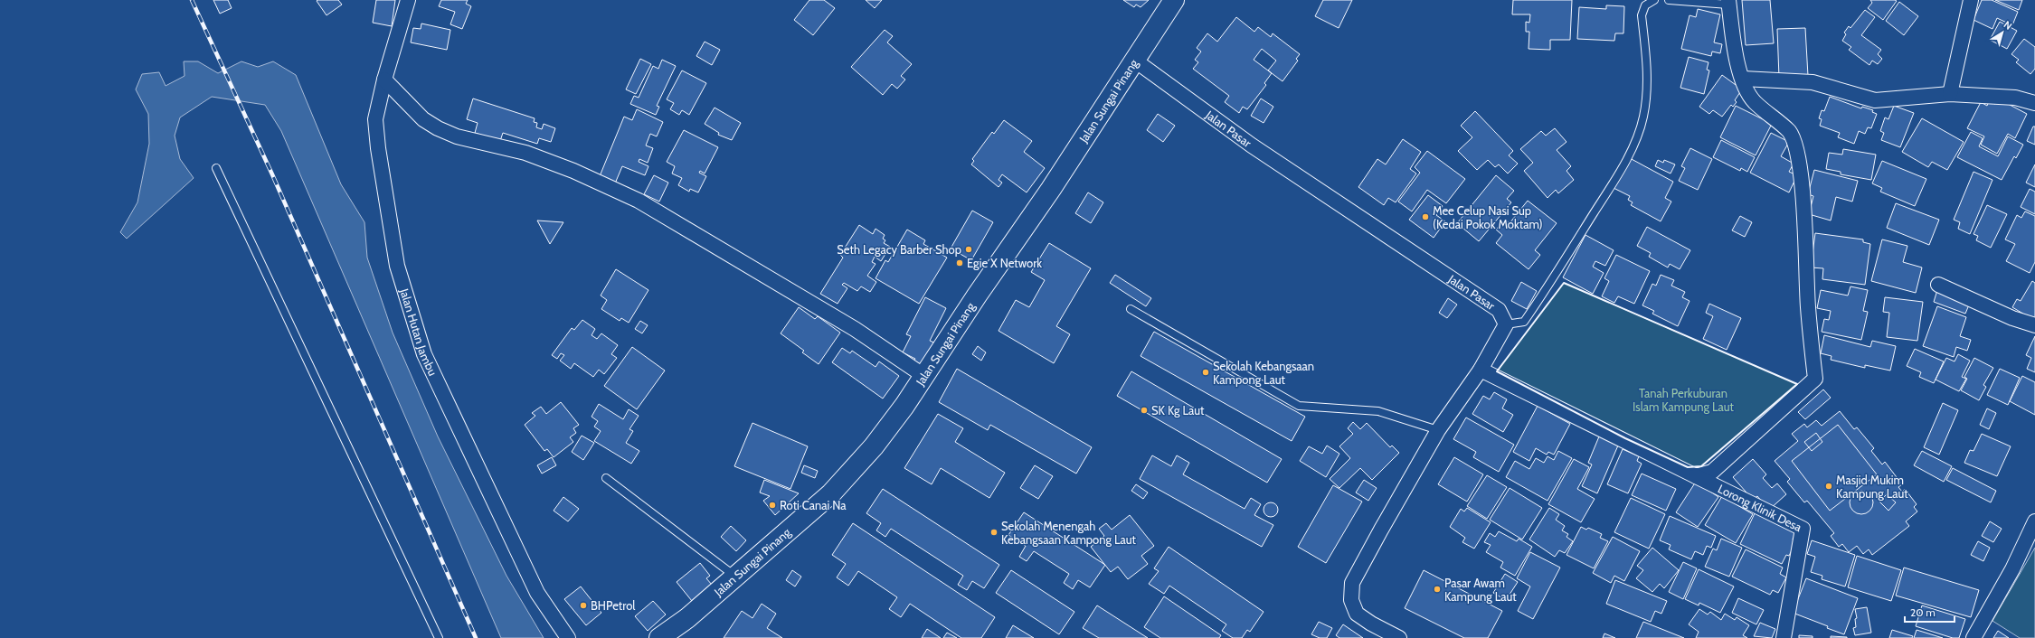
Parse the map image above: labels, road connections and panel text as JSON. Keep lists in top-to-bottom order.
{
  "streets": {
    "street": [
      "Jalan Sungai Pinang",
      "Jalan Pasar",
      "Jalan Hutan Jambu",
      "Lorong Klinik Desa"
    ]
  },
  "crossings": [
    ["Jalan Sungai Pinang", "Jalan Pasar"]
  ],
  "parks": ["Tanah Perkuburan Islam Kampung Laut"],
  "places": [
    "Mee Celup Nasi Sup (Kedai Pokok Moktam)",
    "Seth Legacy Barber Shop",
    "Egie X Network",
    "Sekolah Kebangsaan Kampong Laut",
    "SK Kg Laut",
    "Masjid Mukim Kampung Laut",
    "Roti Canai Na",
    "Sekolah Menengah Kebangsaan Kampong Laut",
    "Pasar Awam Kampung Laut",
    "BHPetrol"
  ],
  "scale_bar": "20 m",
  "north": "top right"
}
